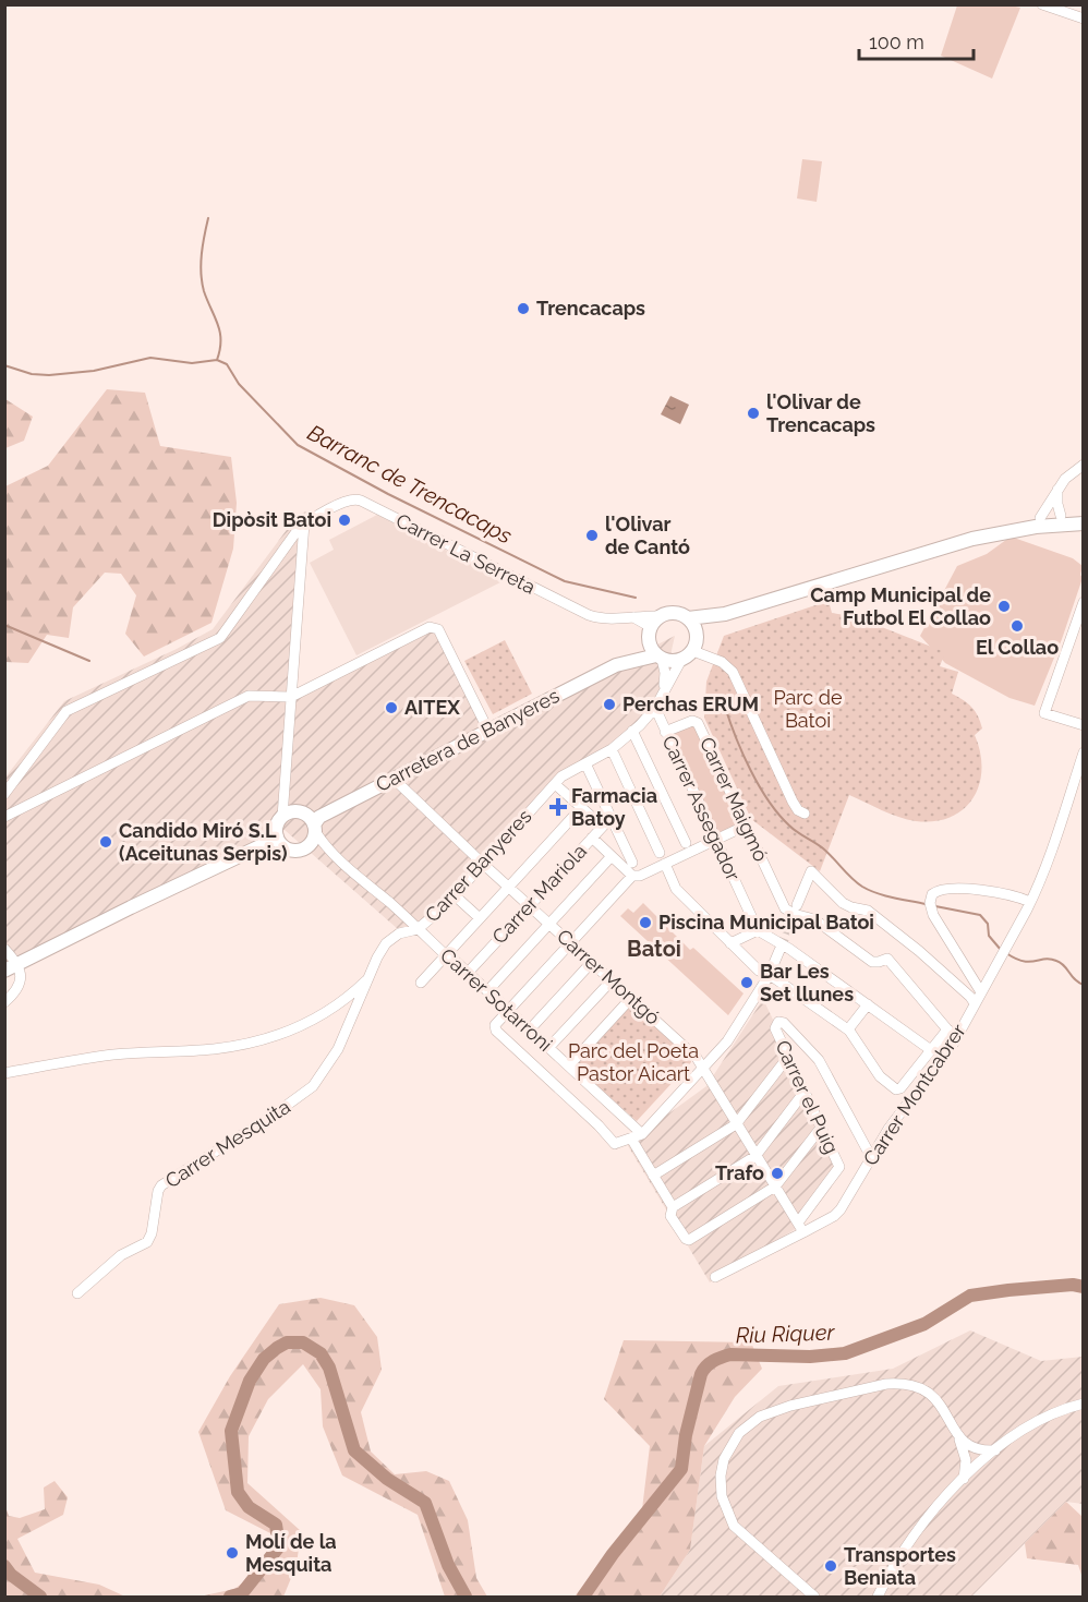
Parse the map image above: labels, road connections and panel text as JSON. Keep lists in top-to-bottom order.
{
  "streets": {
    "main road": ["Carretera de Banyeres"],
    "street": [
      "Carrer La Serreta",
      "Carrer Maigmó",
      "Carrer Assegador",
      "Carrer Banyeres",
      "Carrer Mariola",
      "Carrer Montgó",
      "Carrer Sotarroni",
      "Carrer Montcabrer",
      "Carrer el Puig",
      "Carrer Mesquita"
    ]
  },
  "crossings": [
    ["Carrer La Serreta", "Carretera de Banyeres"],
    ["Carrer La Serreta", "Carrer Banyeres"],
    ["Carretera de Banyeres", "Carrer Banyeres"],
    ["Carretera de Banyeres", "Carrer Montgó"],
    ["Carretera de Banyeres", "Carrer Sotarroni"],
    ["Carrer Maigmó", "Carrer Assegador"],
    ["Carrer Maigmó", "Carrer Montcabrer"],
    ["Carrer Assegador", "Carrer Banyeres"],
    ["Carrer Banyeres", "Carrer Montgó"],
    ["Carrer Banyeres", "Carrer Sotarroni"],
    ["Carrer Banyeres", "Carrer Mesquita"],
    ["Carrer Mariola", "Carrer Montgó"],
    ["Carrer Mariola", "Carrer Sotarroni"],
    ["Carrer Montgó", "Carrer Montcabrer"],
    ["Carrer Montgó", "Carrer el Puig"],
    ["Carrer Montcabrer", "Carrer el Puig"]
  ],
  "districts": ["Batoi"],
  "water": ["Barranc de Trencacaps", "Riu Riquer"],
  "parks": ["Parc de Batoi", "Parc del Poeta Pastor Aicart"],
  "places": {
    "other": [
      "Trencacaps",
      "l'Olivar de Trencacaps",
      "Dipòsit Batoi",
      "l'Olivar de Cantó",
      "Camp Municipal de Futbol El Collao",
      "El Collao",
      "Perchas ERUM",
      "AITEX",
      "Candido Miró S.L (Aceitunas Serpis)",
      "Piscina Municipal Batoi",
      "Bar Les Set llunes",
      "Trafo",
      "Molí de la Mesquita",
      "Transportes Beniata"
    ],
    "health": ["Farmacia Batoy"]
  },
  "scale_bar": "100 m"
}
